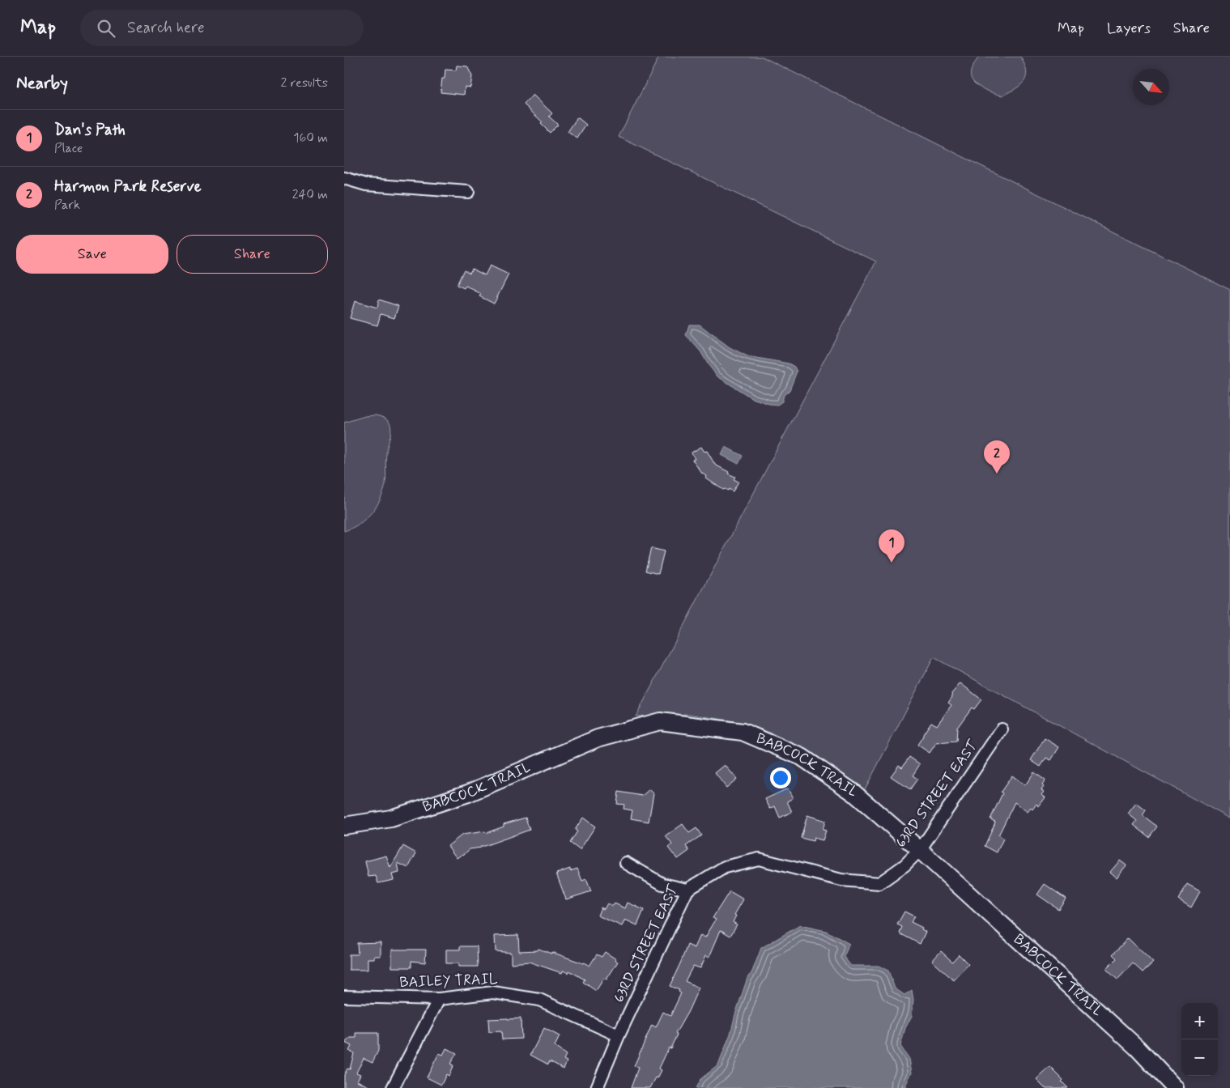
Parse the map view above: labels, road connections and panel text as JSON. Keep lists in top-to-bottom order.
{
  "streets": {
    "street": ["BABCOCK TRAIL", "63RD STREET EAST", "BAILEY TRAIL"]
  },
  "crossings": [
    ["BABCOCK TRAIL", "63RD STREET EAST"],
    ["63RD STREET EAST", "BAILEY TRAIL"]
  ],
  "north": "bottom right",
  "page": {
    "header": "Map",
    "search": "Search here",
    "nav": ["Map", "Layers", "Share"],
    "heading": ["Nearby", "2 results"],
    "list": [
      {
        "mark": "1",
        "name": "Dan's Path",
        "note": "Place",
        "value": "160 m"
      },
      {
        "mark": "2",
        "name": "Harmon Park Reserve",
        "note": "Park",
        "value": "240 m"
      }
    ],
    "buttons": ["Save", "Share"],
    "pins": ["2", "1"],
    "map_buttons": ["+", "−"]
  }
}
